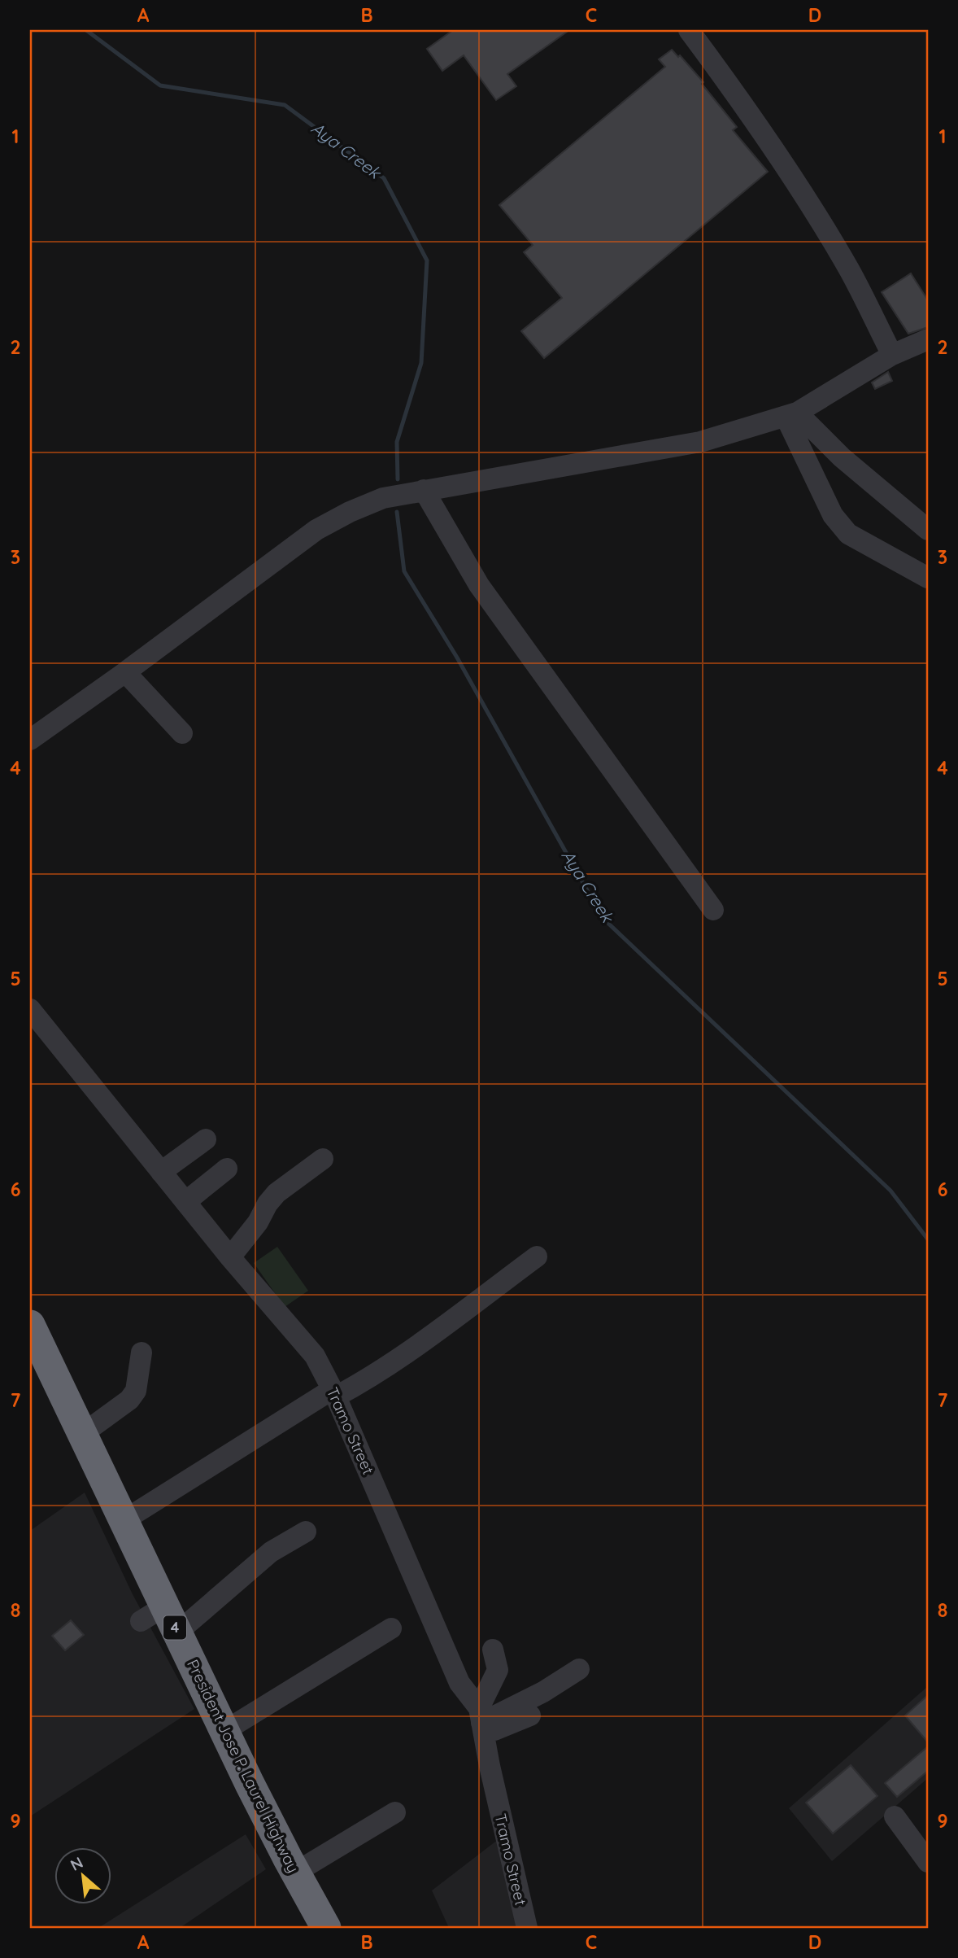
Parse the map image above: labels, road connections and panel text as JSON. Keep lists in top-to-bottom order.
{
  "streets": {
    "highway": ["4", "President Jose P. Laurel Highway"],
    "street": ["Tramo Street"]
  },
  "water": ["Aya Creek"],
  "north": "top left",
  "grid": {
    "columns": [
      "A",
      "B",
      "C",
      "D"
    ],
    "rows": [
      "1",
      "2",
      "3",
      "4",
      "5",
      "6",
      "7",
      "8",
      "9"
    ]
  }
}
